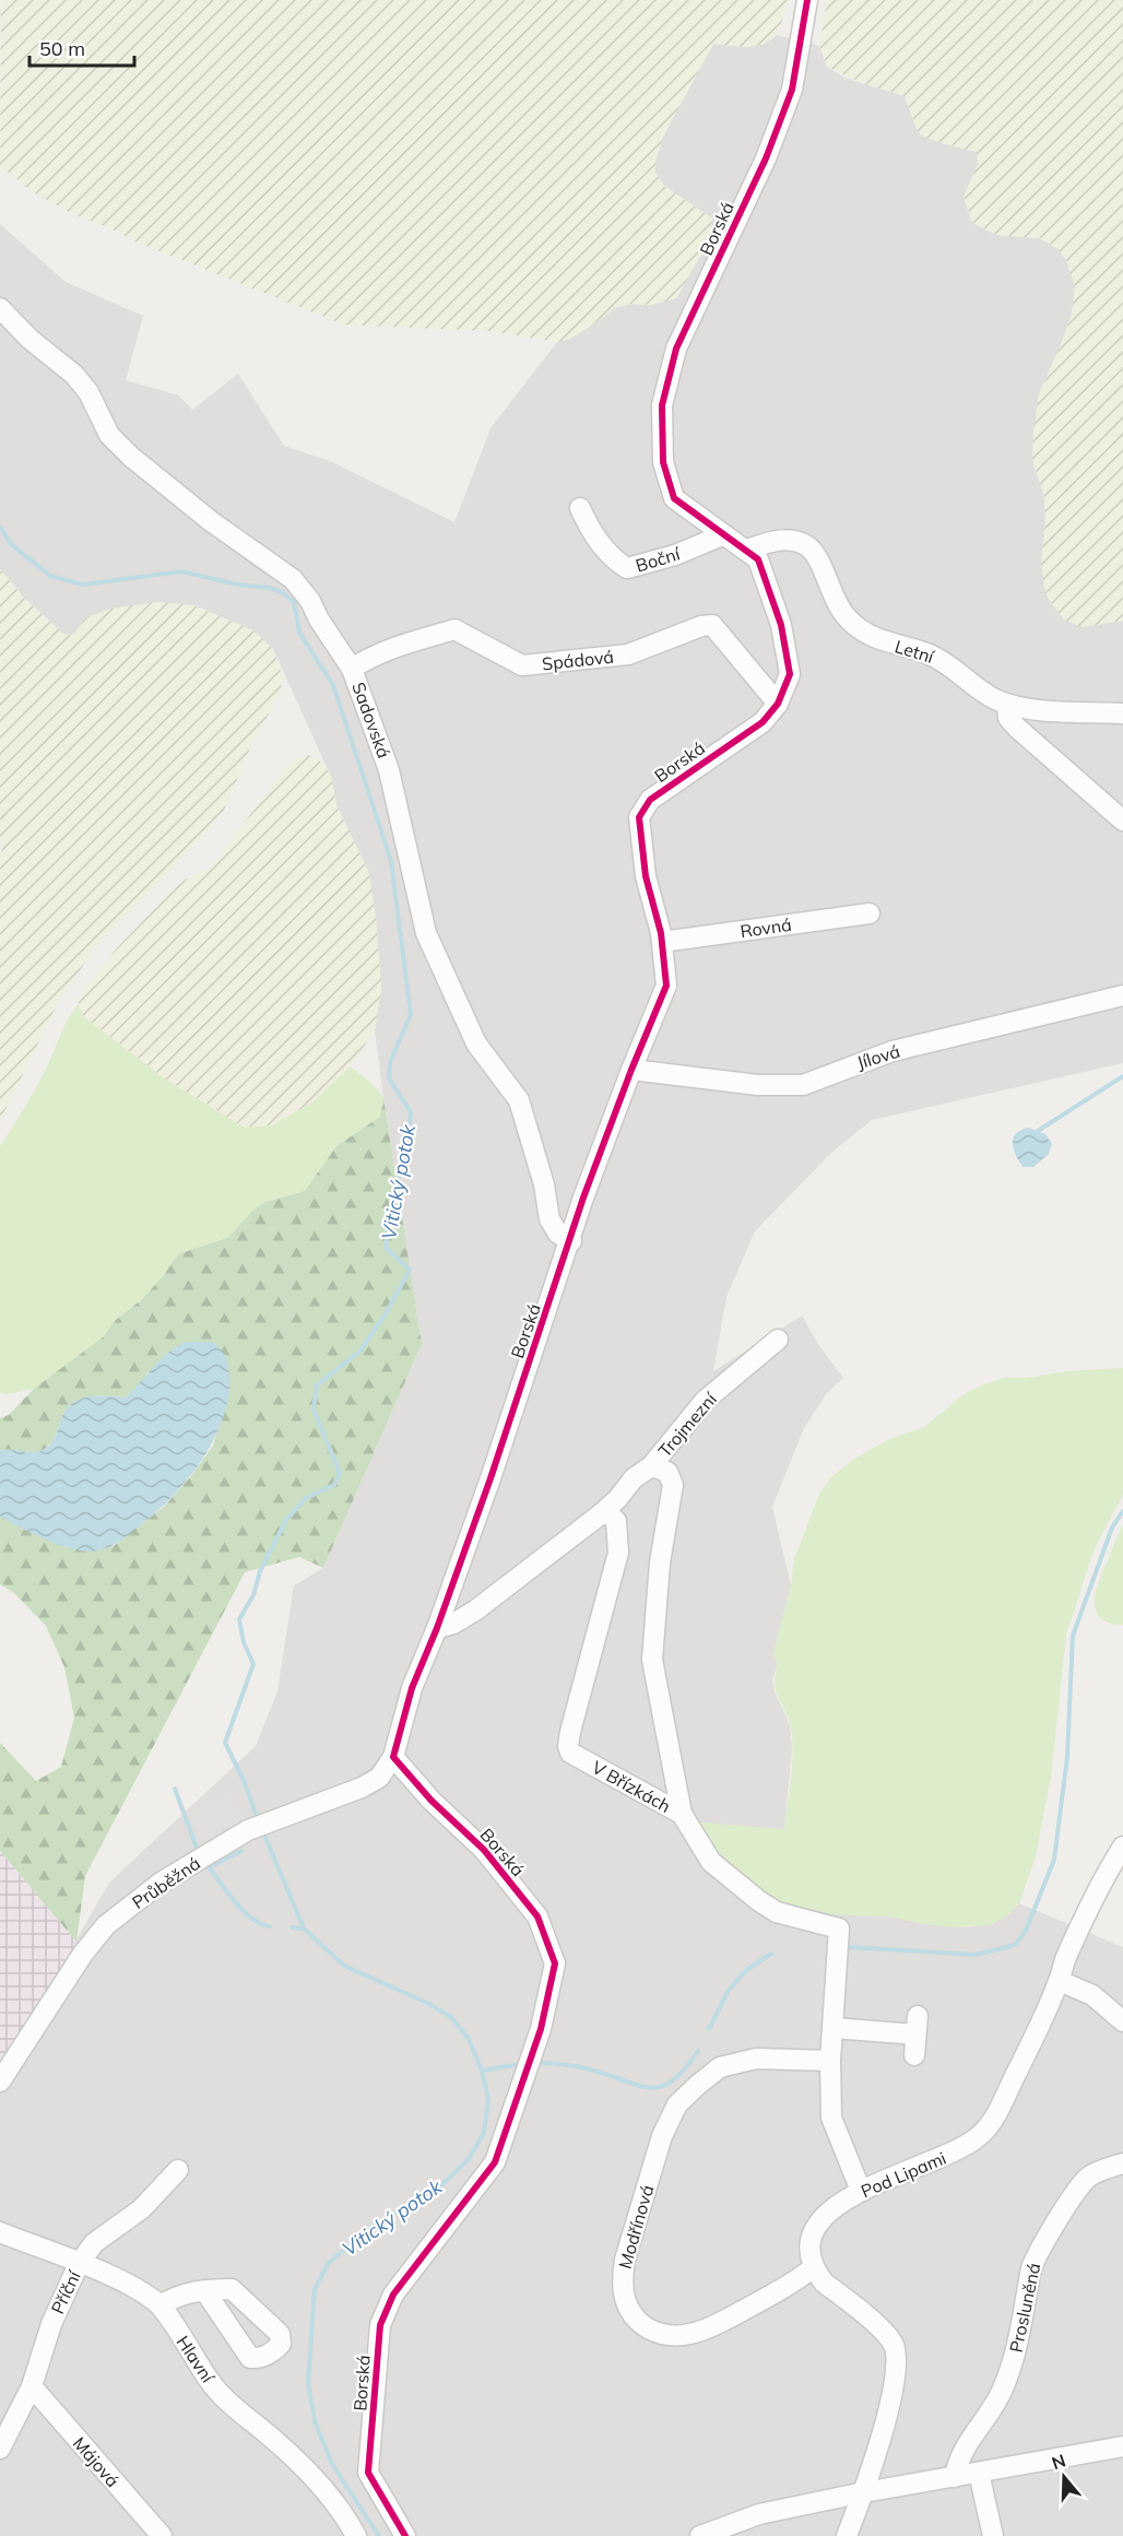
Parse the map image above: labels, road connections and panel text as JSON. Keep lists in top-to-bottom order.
{
  "streets": {
    "street": [
      "Borská",
      "Boční",
      "Letní",
      "Spádová",
      "Sadovská",
      "Rovná",
      "Jílová",
      "Trojmezní",
      "V Břízkách",
      "Průběžná",
      "Pod Lipami",
      "Modřínová",
      "Příční",
      "Prosluněná",
      "Hlavní",
      "Májová"
    ]
  },
  "crossings": [
    ["Borská", "Boční"],
    ["Borská", "Letní"],
    ["Borská", "Spádová"],
    ["Borská", "Sadovská"],
    ["Borská", "Rovná"],
    ["Borská", "Jílová"],
    ["Borská", "Průběžná"],
    ["Spádová", "Sadovská"],
    ["Trojmezní", "V Břízkách"],
    ["V Břízkách", "Pod Lipami"],
    ["V Břízkách", "Modřínová"],
    ["Pod Lipami", "Modřínová"],
    ["Příční", "Hlavní"],
    ["Příční", "Májová"]
  ],
  "water": ["Vitický potok"],
  "scale_bar": "50 m",
  "north": "top"
}
